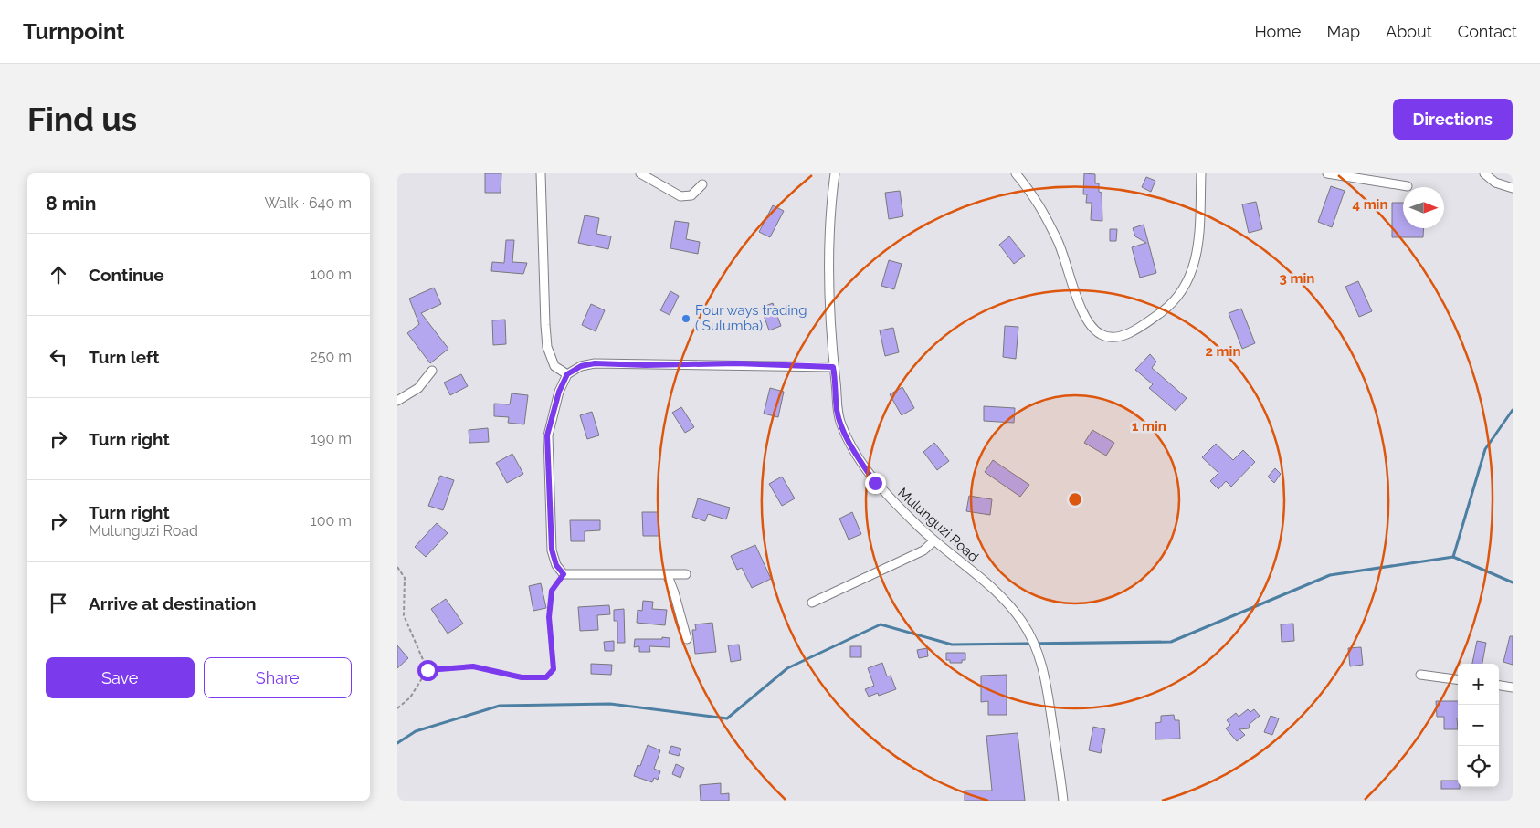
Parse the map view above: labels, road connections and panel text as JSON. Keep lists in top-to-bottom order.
{
  "streets": {
    "street": ["Mulunguzi Road"]
  },
  "places": ["Four ways trading ( Sulumba)"],
  "north": "right",
  "page": {
    "header": "Turnpoint",
    "nav": [
      "Home",
      "Map",
      "About",
      "Contact"
    ],
    "buttons": [
      "Directions",
      ["Save", "Share"]
    ],
    "title": "Find us",
    "heading": ["8 min", "Walk · 640 m"],
    "list": [
      ["Continue", "100 m"],
      ["Turn left", "250 m"],
      ["Turn right", "190 m"],
      ["Turn right", "Mulunguzi Road", "100 m"],
      "Arrive at destination"
    ],
    "map_buttons": ["+", "−"]
  },
  "rings": [
    "4 min",
    "3 min",
    "2 min",
    "1 min"
  ]
}
